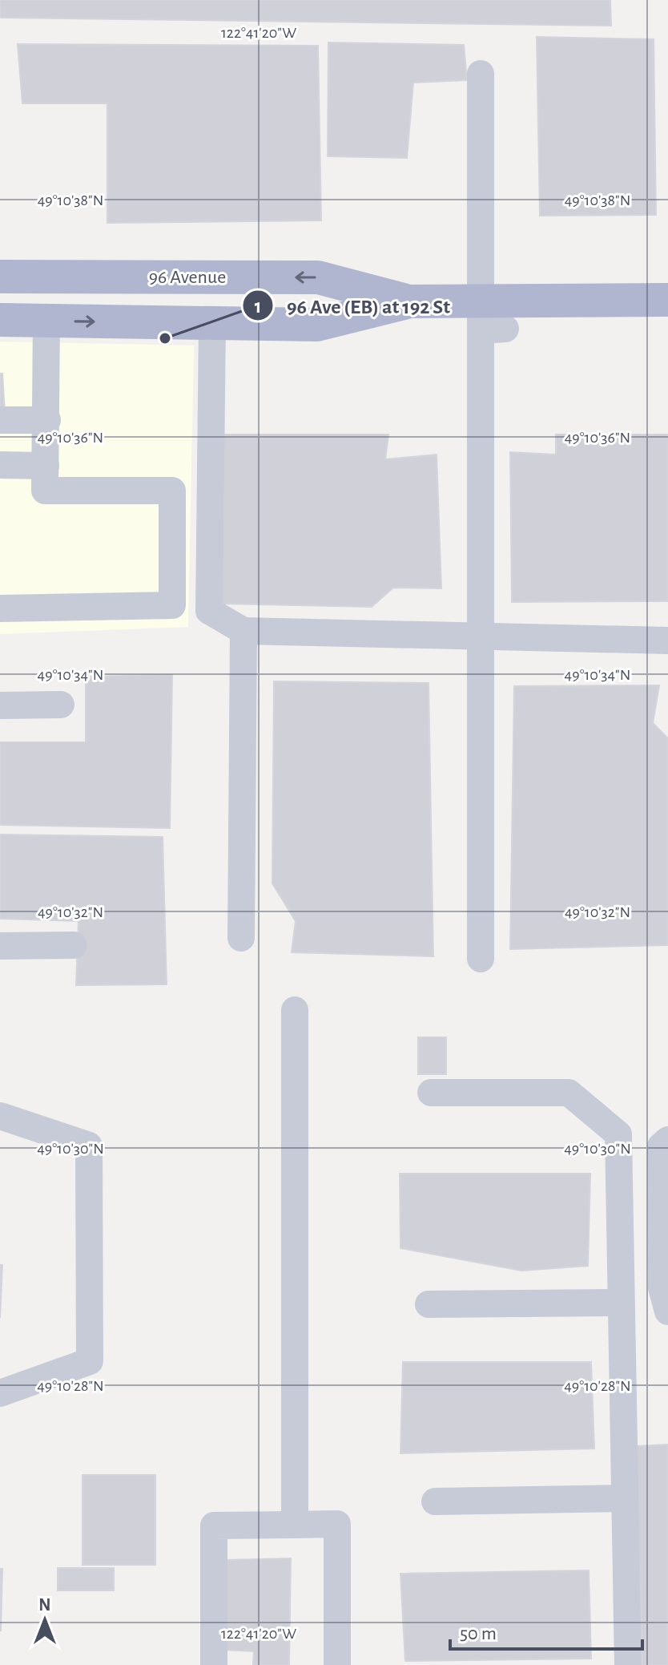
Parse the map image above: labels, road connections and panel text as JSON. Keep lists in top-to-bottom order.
{
  "streets": {
    "main road": ["96 Avenue"]
  },
  "places": ["96 Ave (EB) at 192 St"],
  "scale_bar": "50 m",
  "north": "top",
  "coordinates": [
    "122°41'20\"W",
    "49°10'38\"N",
    "49°10'36\"N",
    "49°10'34\"N",
    "49°10'32\"N",
    "49°10'30\"N",
    "49°10'28\"N"
  ]
}
